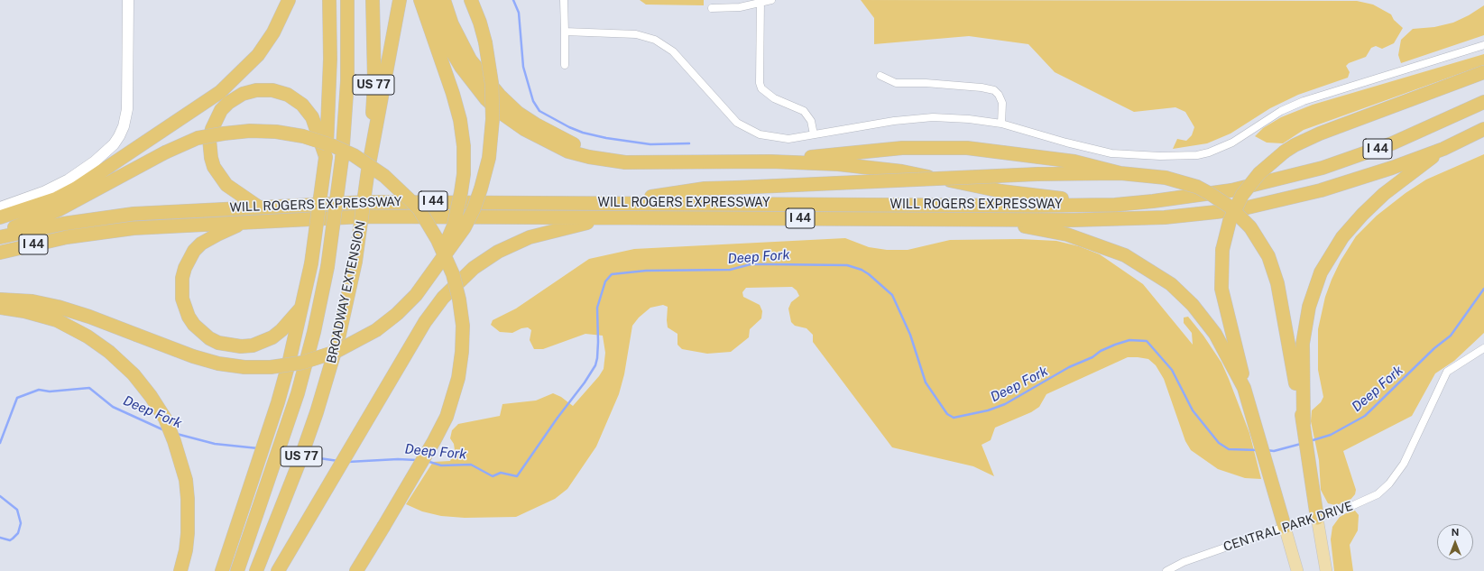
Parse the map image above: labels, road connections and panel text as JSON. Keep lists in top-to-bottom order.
{
  "streets": {
    "highway": [
      "US 77",
      "I 44",
      "WILL ROGERS EXPRESSWAY",
      "BROADWAY EXTENSION"
    ],
    "street": ["CENTRAL PARK DRIVE"]
  },
  "water": ["Deep Fork"],
  "north": "top"
}
